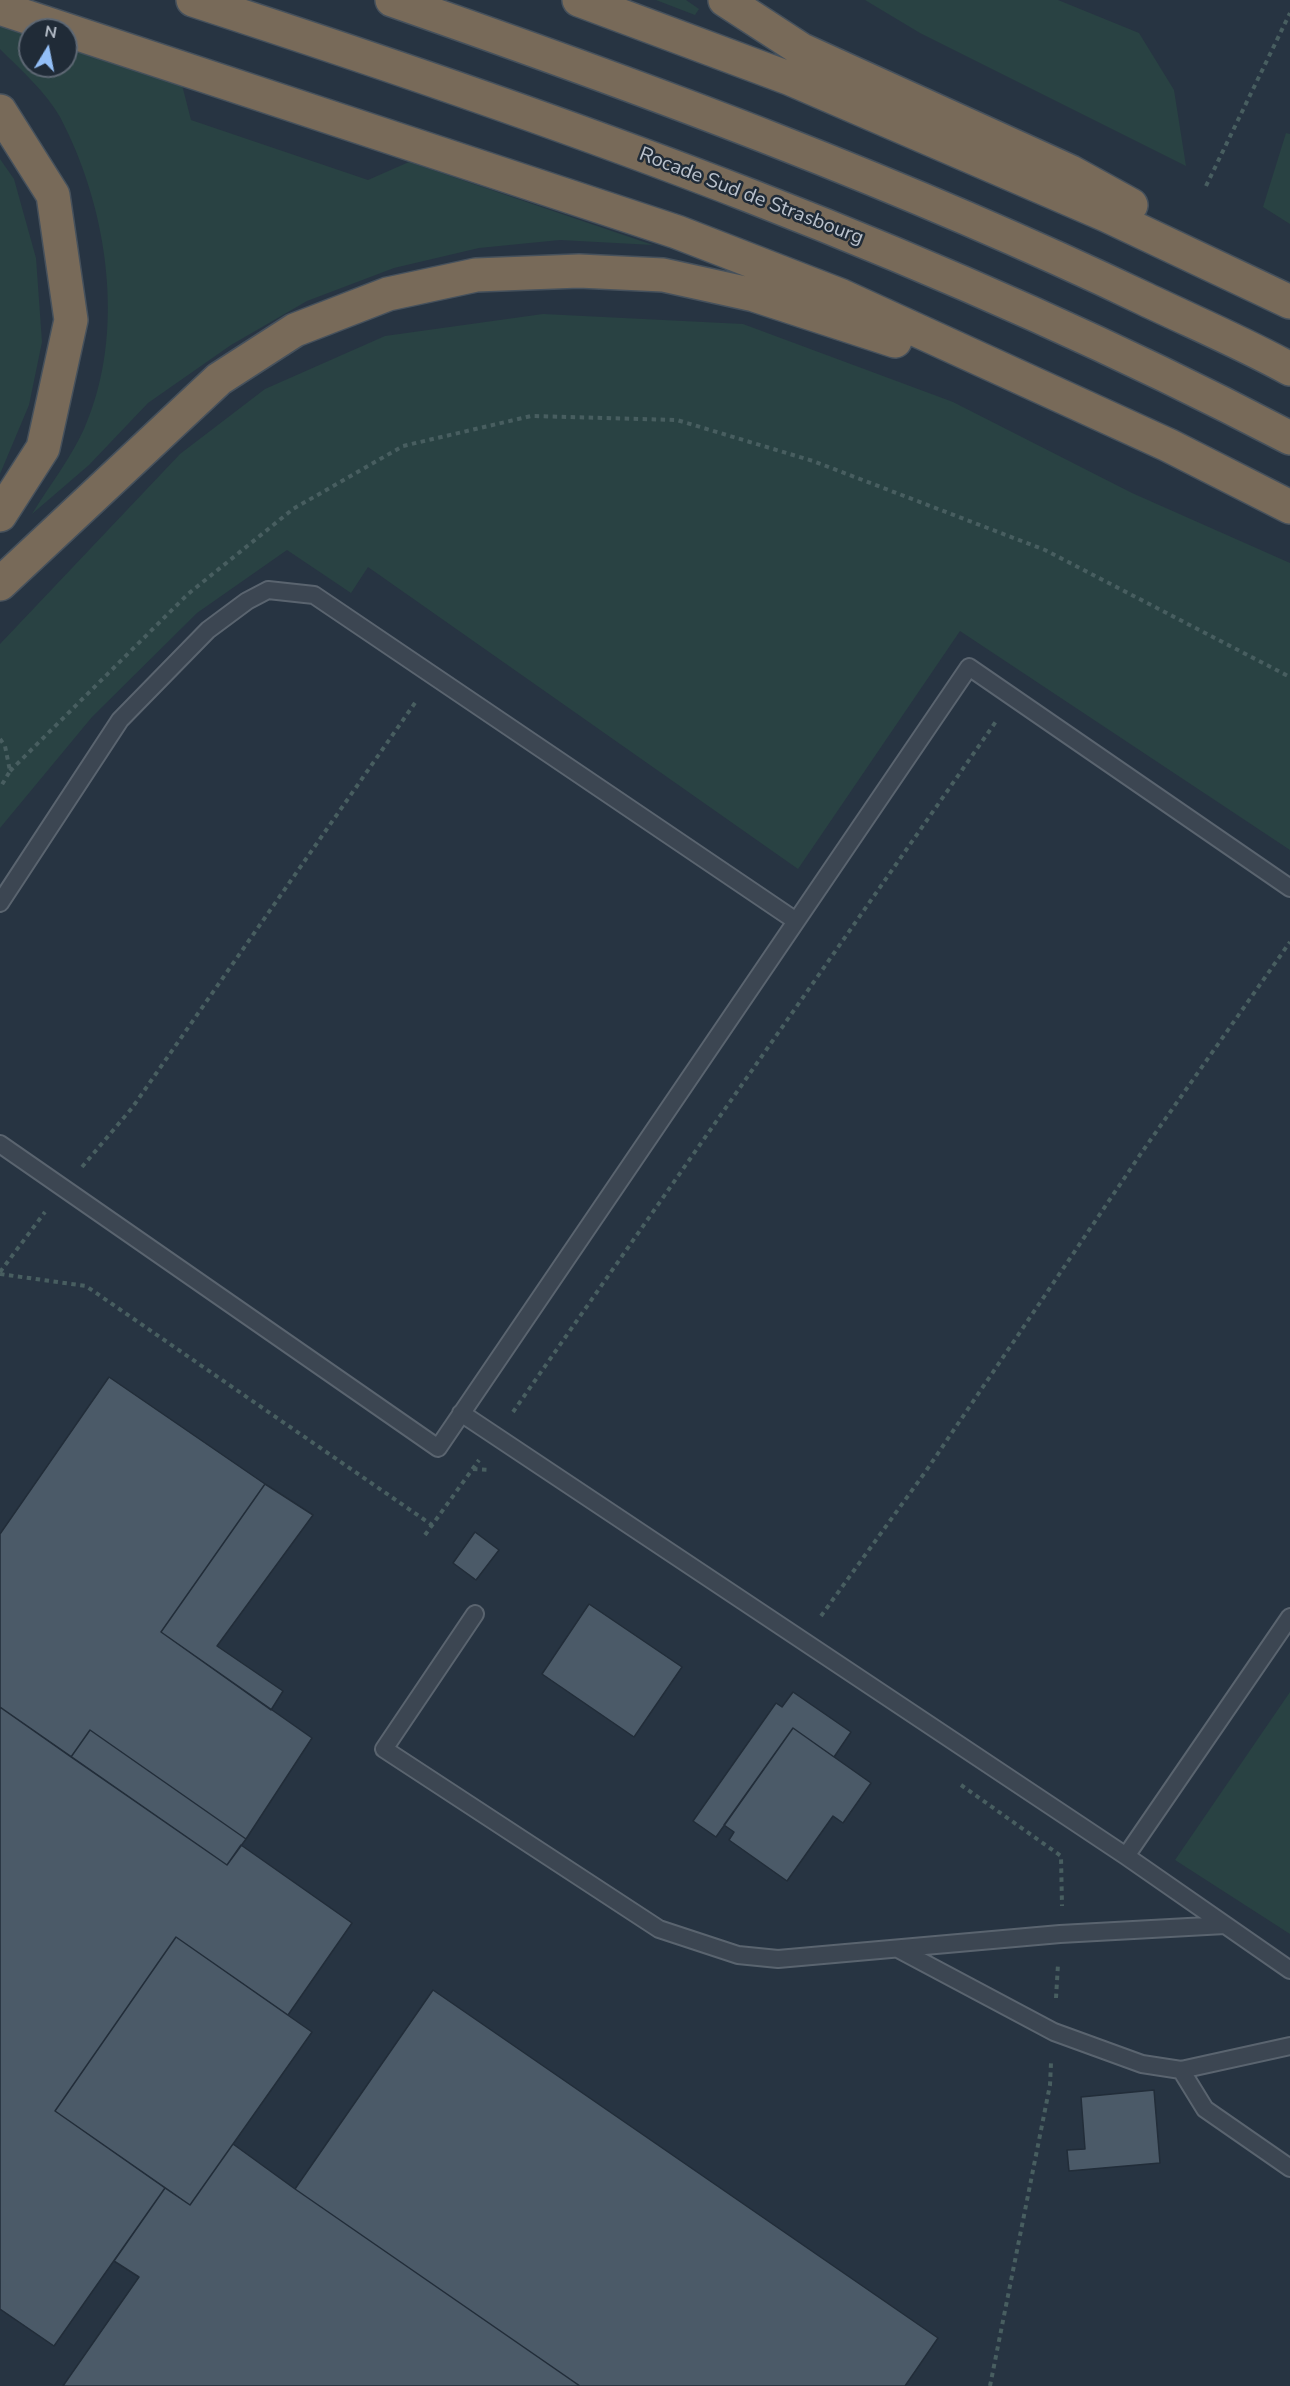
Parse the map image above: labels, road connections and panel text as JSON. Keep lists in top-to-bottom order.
{
  "streets": {
    "highway": ["Rocade Sud de Strasbourg"]
  },
  "north": "top"
}
